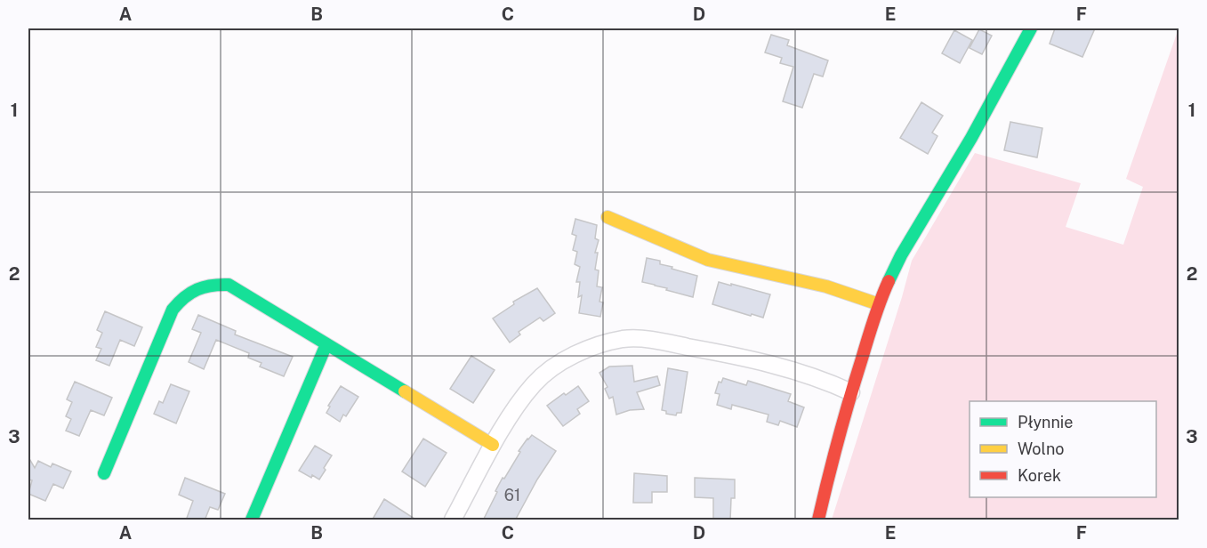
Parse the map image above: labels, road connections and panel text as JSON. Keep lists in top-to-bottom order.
{
  "house_numbers": ["61"],
  "legend": ["Płynnie", "Wolno", "Korek"],
  "grid": {
    "columns": [
      "A",
      "B",
      "C",
      "D",
      "E",
      "F"
    ],
    "rows": ["1", "2", "3"]
  }
}
